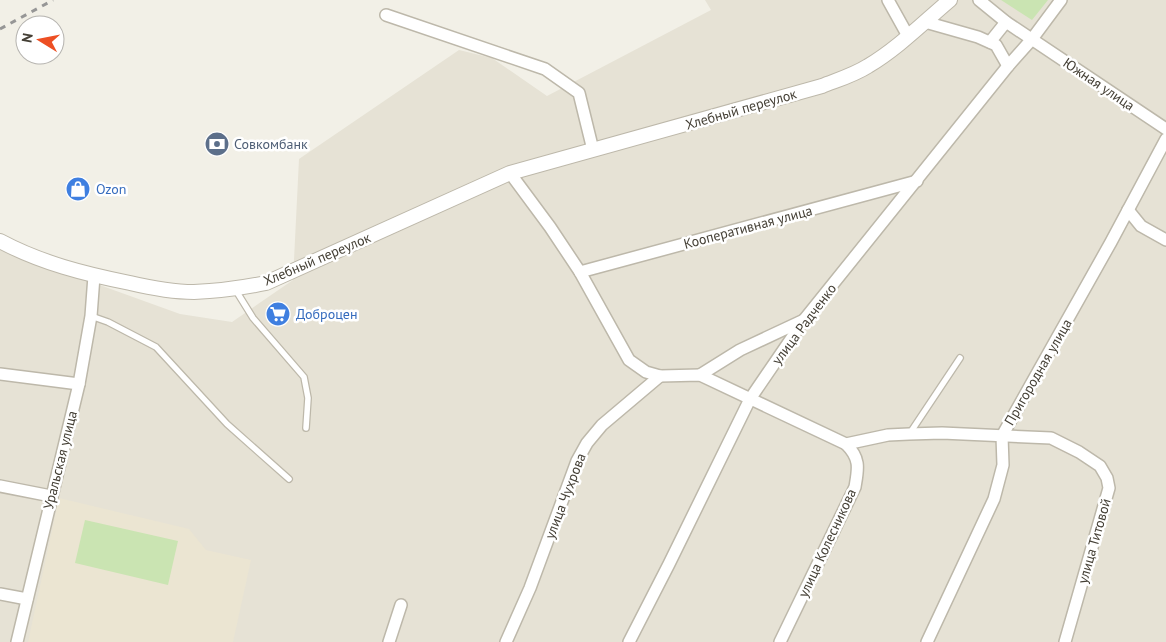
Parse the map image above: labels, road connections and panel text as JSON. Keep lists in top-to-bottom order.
{
  "streets": {
    "street": [
      "Южная улица",
      "Хлебный переулок",
      "Кооперативная улица",
      "улица Радченко",
      "Пригородная улица",
      "Уральская улица",
      "улица Чухрова",
      "улица Титовой",
      "улица Колесникова"
    ]
  },
  "crossings": [
    ["Южная улица", "улица Радченко"],
    ["Хлебный переулок", "Уральская улица"],
    ["Кооперативная улица", "улица Радченко"],
    ["Пригородная улица", "улица Титовой"],
    ["улица Титовой", "улица Колесникова"]
  ],
  "places": {
    "bank": ["Совкомбанк"],
    "shop": ["Ozon"],
    "supermarket": ["Доброцен"]
  },
  "north": "left"
}
